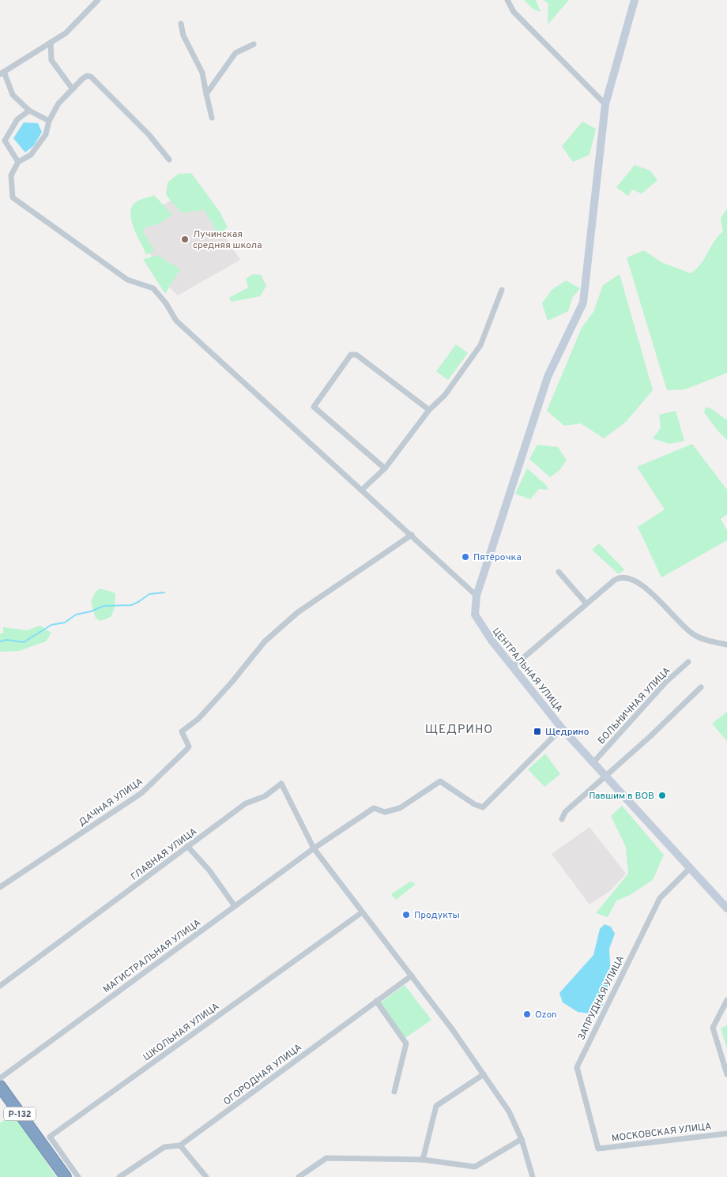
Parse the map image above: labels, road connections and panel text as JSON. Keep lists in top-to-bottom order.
{
  "streets": {
    "highway": ["Р-132"],
    "street": [
      "ЦЕНТРАЛЬНАЯ УЛИЦА",
      "БОЛЬНИЧНАЯ УЛИЦА",
      "ДАЧНАЯ УЛИЦА",
      "ГЛАВНАЯ УЛИЦА",
      "МАГИСТРАЛЬНАЯ УЛИЦА",
      "ЗАПРУДНАЯ УЛИЦА",
      "ШКОЛЬНАЯ УЛИЦА",
      "ОГОРОДНАЯ УЛИЦА",
      "МОСКОВСКАЯ УЛИЦА"
    ]
  },
  "crossings": [
    ["ЦЕНТРАЛЬНАЯ УЛИЦА", "БОЛЬНИЧНАЯ УЛИЦА"],
    ["ЦЕНТРАЛЬНАЯ УЛИЦА", "МАГИСТРАЛЬНАЯ УЛИЦА"],
    ["ЦЕНТРАЛЬНАЯ УЛИЦА", "ЗАПРУДНАЯ УЛИЦА"],
    ["ГЛАВНАЯ УЛИЦА", "МАГИСТРАЛЬНАЯ УЛИЦА"],
    ["ЗАПРУДНАЯ УЛИЦА", "МОСКОВСКАЯ УЛИЦА"]
  ],
  "districts": ["ЩЕДРИНО"],
  "places": {
    "other": [
      "Лучинская средняя школа",
      "Пятёрочка",
      "Павшим в ВОВ",
      "Продукты",
      "Ozon"
    ],
    "transit": ["Щедрино"]
  }
}
